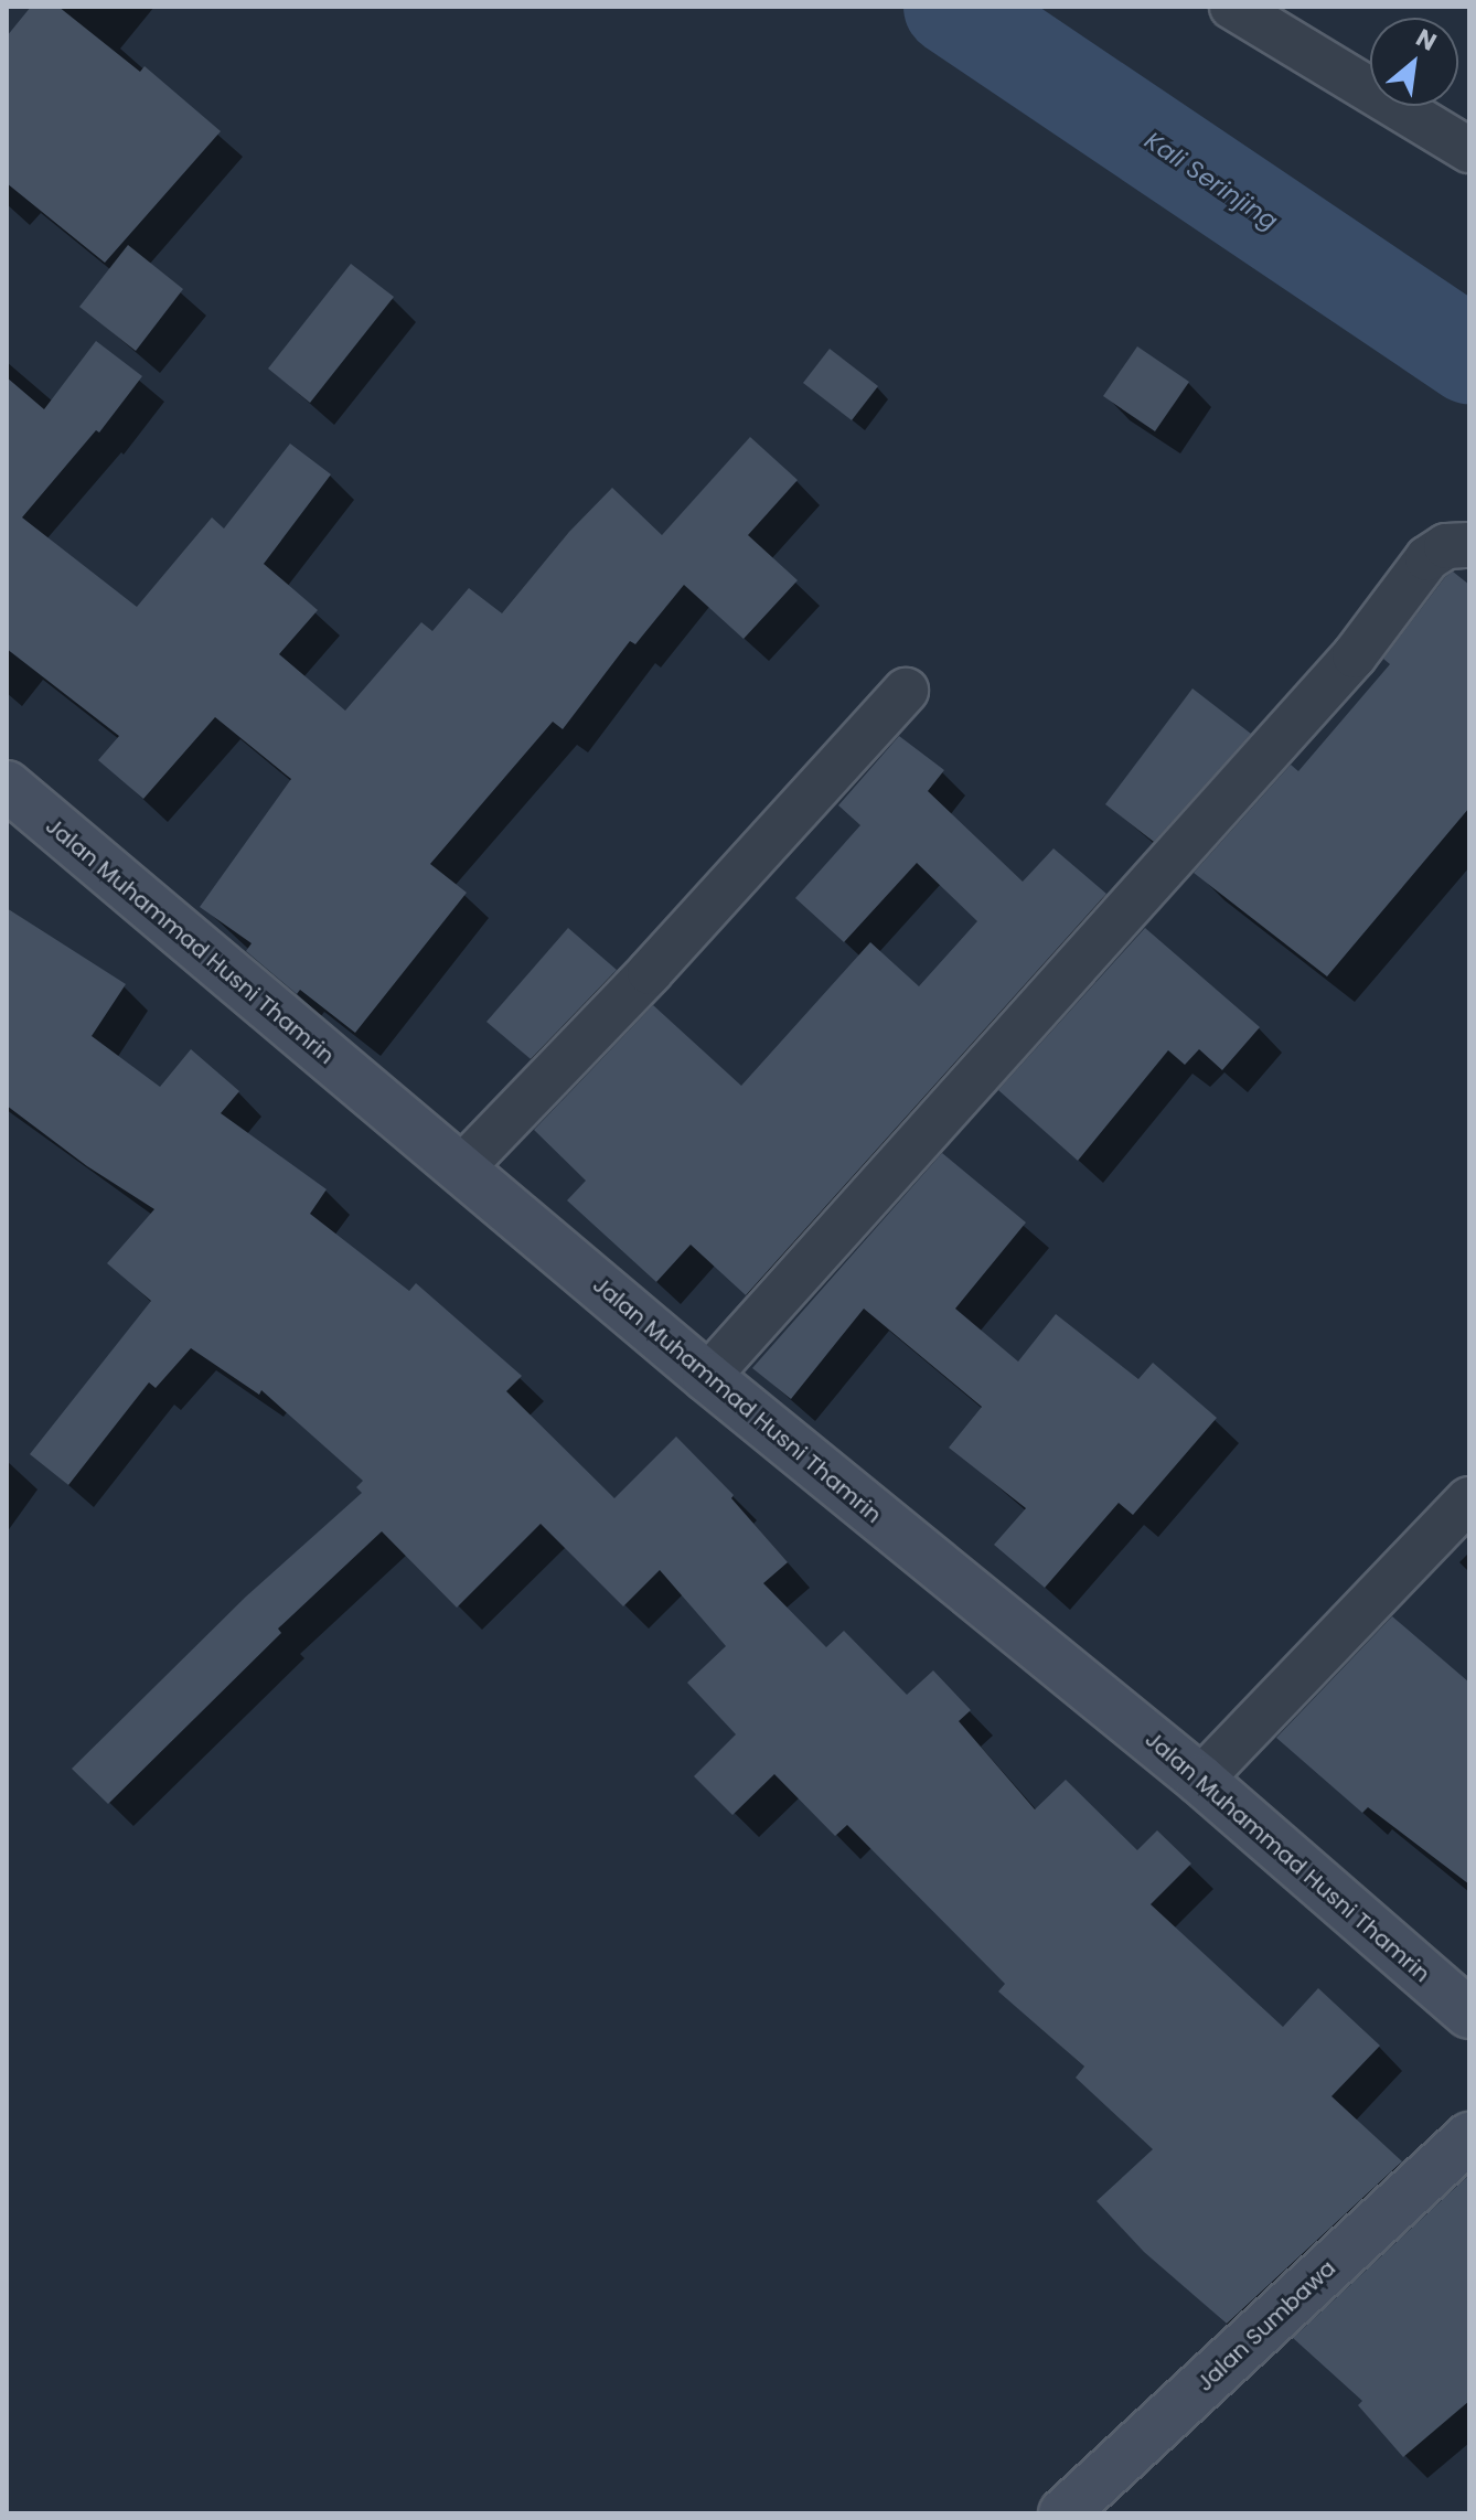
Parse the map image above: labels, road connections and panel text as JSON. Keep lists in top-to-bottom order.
{
  "streets": {
    "main road": ["Jalan Muhammad Husni Thamrin", "Jalan Sumbawa"]
  },
  "water": ["Kali Serinjing"],
  "north": "top right"
}
